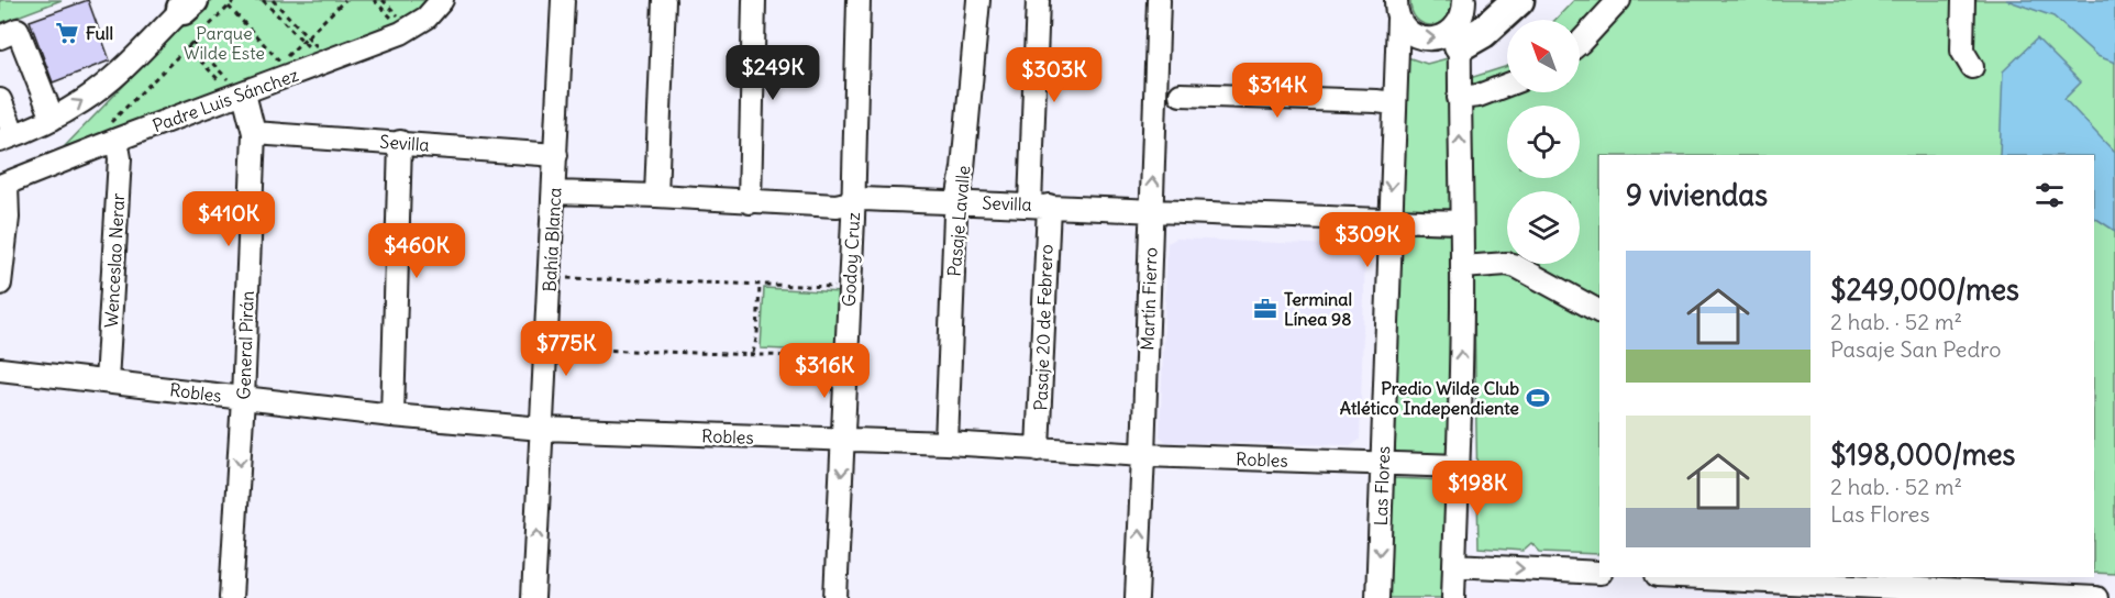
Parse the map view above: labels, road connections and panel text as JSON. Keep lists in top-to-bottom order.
{
  "streets": {
    "street": [
      "Padre Luis Sánchez",
      "Sevilla",
      "Pasaje Lavalle",
      "Bahía Blanca",
      "Godoy Cruz",
      "Wenceslao Nerar",
      "Martín Fierro",
      "Pasaje 20 de Febrero",
      "General Pirán",
      "Robles",
      "Las Flores"
    ]
  },
  "crossings": [
    ["Padre Luis Sánchez", "Wenceslao Nerar"],
    ["Padre Luis Sánchez", "General Pirán"],
    ["Sevilla", "Pasaje Lavalle"],
    ["Sevilla", "Bahía Blanca"],
    ["Sevilla", "Godoy Cruz"],
    ["Sevilla", "Martín Fierro"],
    ["Sevilla", "Pasaje 20 de Febrero"],
    ["Sevilla", "General Pirán"],
    ["Sevilla", "Las Flores"],
    ["Pasaje Lavalle", "Robles"],
    ["Bahía Blanca", "Robles"],
    ["Godoy Cruz", "Robles"],
    ["Wenceslao Nerar", "Robles"],
    ["Martín Fierro", "Robles"],
    ["Pasaje 20 de Febrero", "Robles"],
    ["General Pirán", "Robles"],
    ["Robles", "Las Flores"]
  ],
  "one_way": ["Martín Fierro", "General Pirán"],
  "parks": ["Parque Wilde Este"],
  "places": {
    "supermarket": ["Full"],
    "office": ["Terminal Línea 98"],
    "sports": ["Predio Wilde Club Atlético Independiente"]
  },
  "north": "top left",
  "page": {
    "price": [
      "$249K",
      "$303K",
      "$314K",
      "$410K",
      "$309K",
      "$460K",
      "$775K",
      "$316K",
      "$198K"
    ],
    "heading": "9 viviendas",
    "list": [
      {
        "name": "$249,000/mes",
        "note": "2 hab. · 52 m² · Pasaje San Pedro"
      },
      {
        "name": "$198,000/mes",
        "note": "2 hab. · 52 m² · Las Flores"
      }
    ]
  }
}
